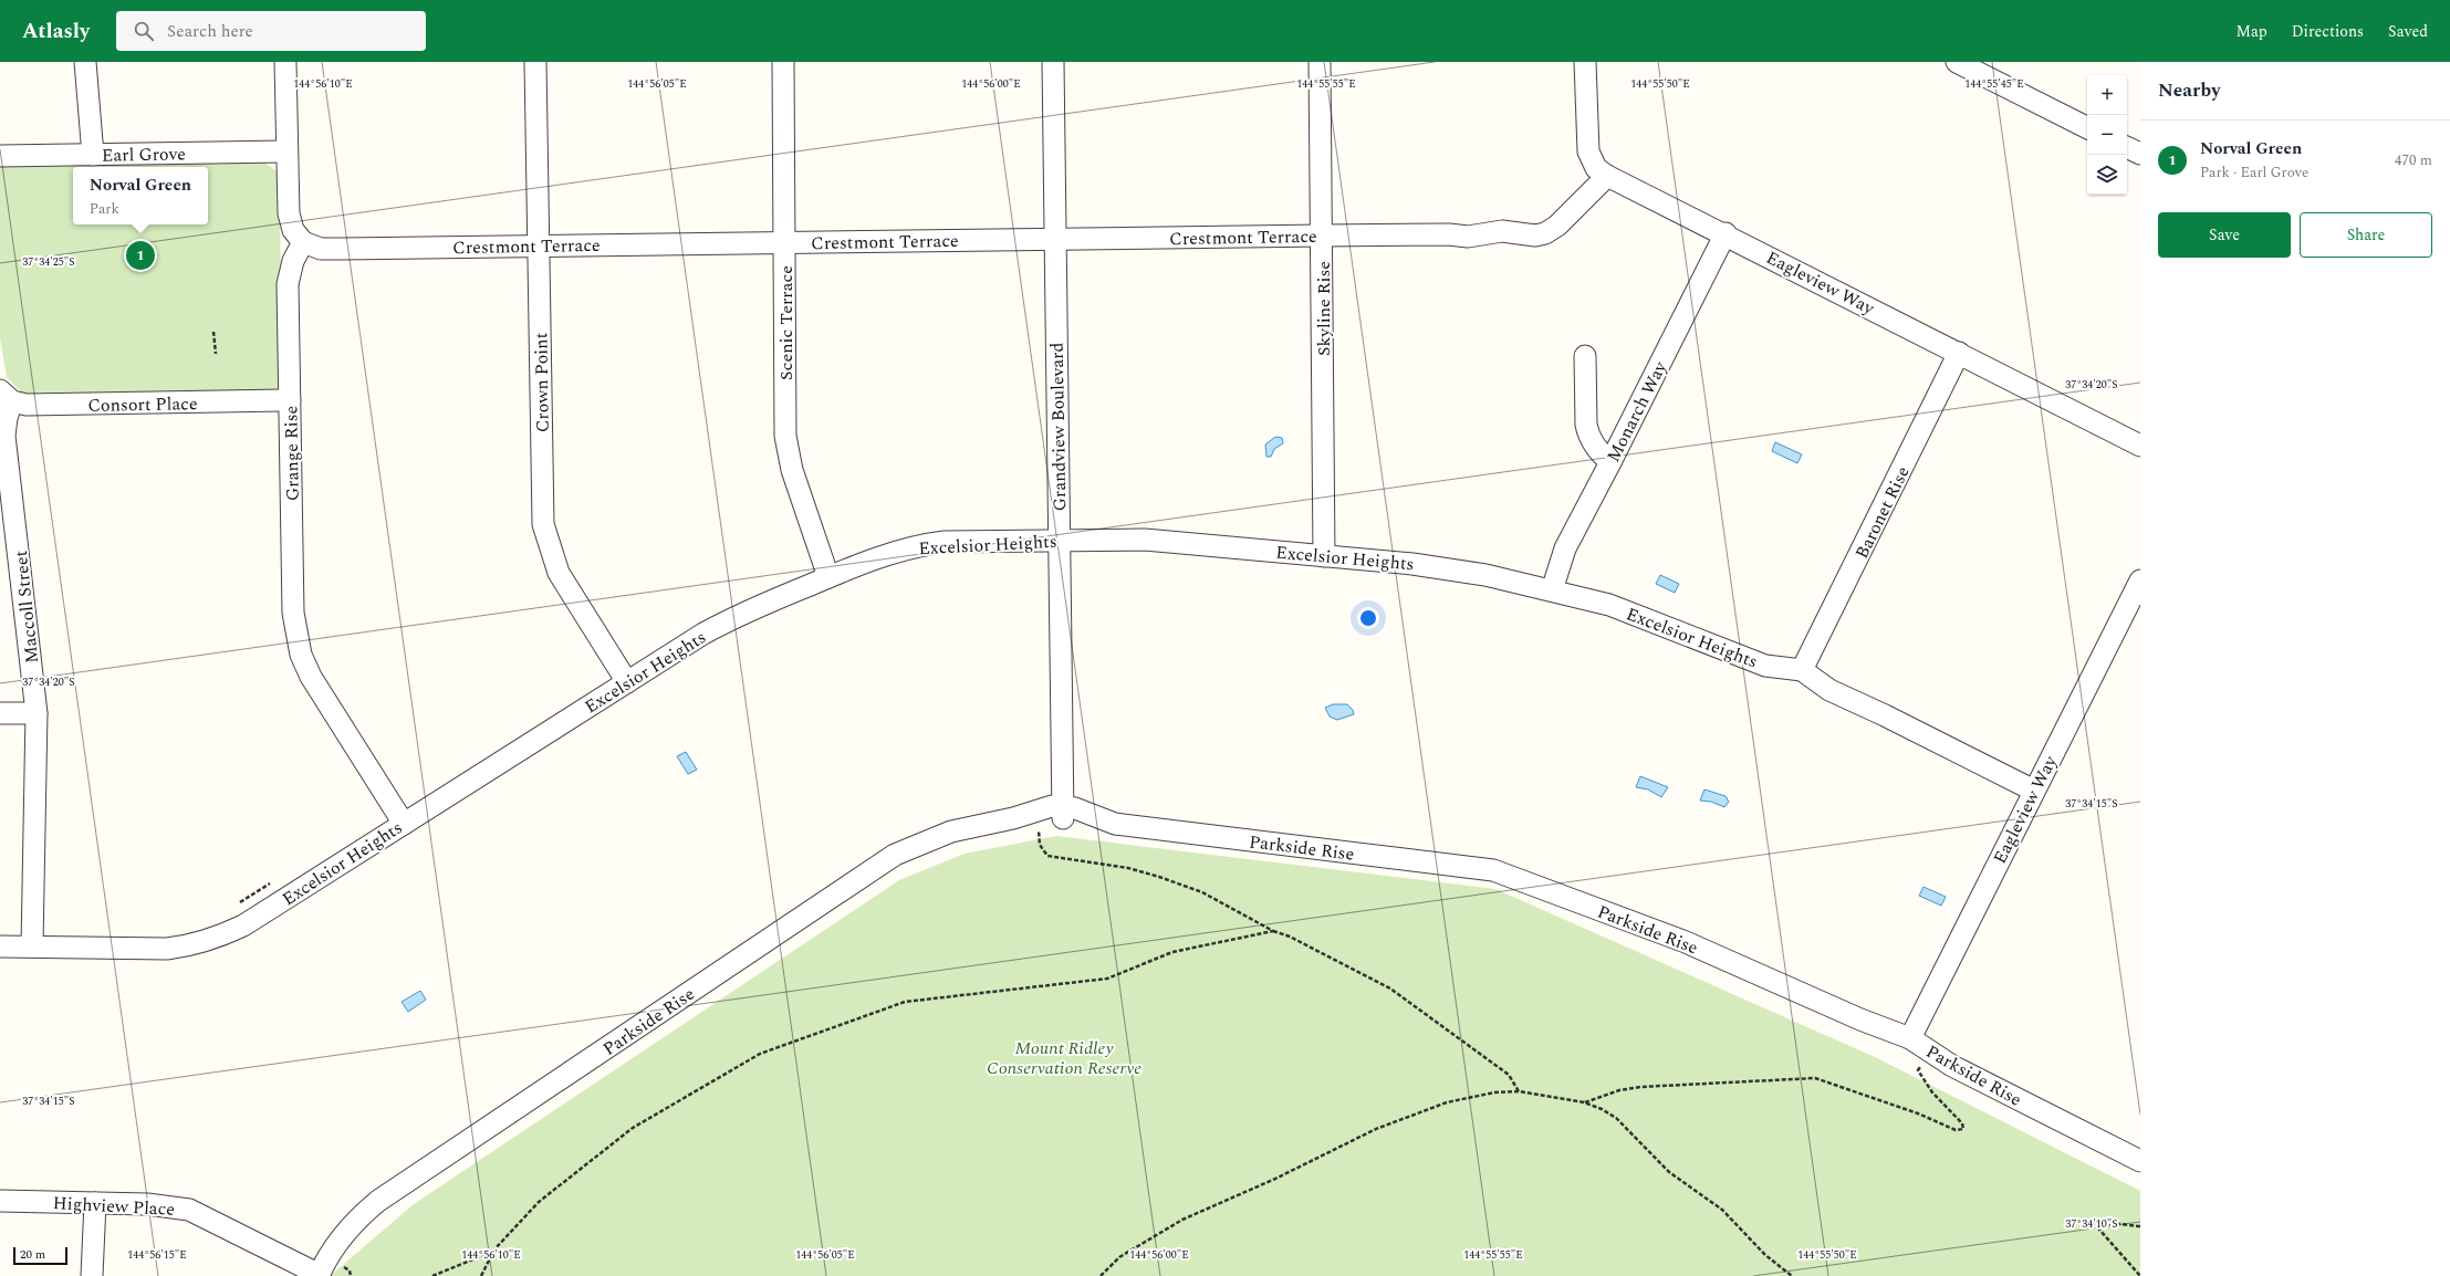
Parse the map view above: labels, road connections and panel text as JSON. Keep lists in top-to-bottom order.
{
  "streets": {
    "street": [
      "Earl Grove",
      "Crestmont Terrace",
      "Eagleview Way",
      "Skyline Rise",
      "Scenic Terrace",
      "Crown Point",
      "Consort Place",
      "Monarch Way",
      "Grandview Boulevard",
      "Grange Rise",
      "Baronet Rise",
      "Excelsior Heights",
      "Maccoll Street",
      "Parkside Rise",
      "Highview Place"
    ]
  },
  "crossings": [
    ["Crestmont Terrace", "Eagleview Way"],
    ["Crestmont Terrace", "Skyline Rise"],
    ["Crestmont Terrace", "Scenic Terrace"],
    ["Crestmont Terrace", "Crown Point"],
    ["Crestmont Terrace", "Grandview Boulevard"],
    ["Crestmont Terrace", "Grange Rise"],
    ["Eagleview Way", "Monarch Way"],
    ["Eagleview Way", "Baronet Rise"],
    ["Eagleview Way", "Excelsior Heights"],
    ["Eagleview Way", "Parkside Rise"],
    ["Skyline Rise", "Excelsior Heights"],
    ["Scenic Terrace", "Excelsior Heights"],
    ["Crown Point", "Excelsior Heights"],
    ["Consort Place", "Grange Rise"],
    ["Consort Place", "Maccoll Street"],
    ["Monarch Way", "Excelsior Heights"],
    ["Grandview Boulevard", "Excelsior Heights"],
    ["Grandview Boulevard", "Parkside Rise"],
    ["Grange Rise", "Excelsior Heights"],
    ["Baronet Rise", "Excelsior Heights"],
    ["Excelsior Heights", "Maccoll Street"],
    ["Parkside Rise", "Highview Place"]
  ],
  "parks": ["Mount Ridley Conservation Reserve"],
  "scale_bar": "20 m",
  "page": {
    "header": "Atlasly",
    "search": "Search here",
    "nav": ["Map", "Directions", "Saved"],
    "heading": "Nearby",
    "map_buttons": ["+", "−"],
    "list": [
      {
        "mark": "1",
        "name": "Norval Green",
        "note": "Park · Earl Grove",
        "value": "470 m"
      }
    ],
    "popup": ["Norval Green", "Park"],
    "buttons": ["Save", "Share"],
    "pins": "1",
    "scale": "20 m"
  },
  "coordinates": [
    "144°56'10\"E",
    "144°56'05\"E",
    "144°56'00\"E",
    "144°55'55\"E",
    "144°55'50\"E",
    "144°55'45\"E",
    "37°34'25\"S",
    "37°34'20\"S",
    "37°34'15\"S",
    "37°34'10\"S",
    "144°56'15\"E"
  ]
}
